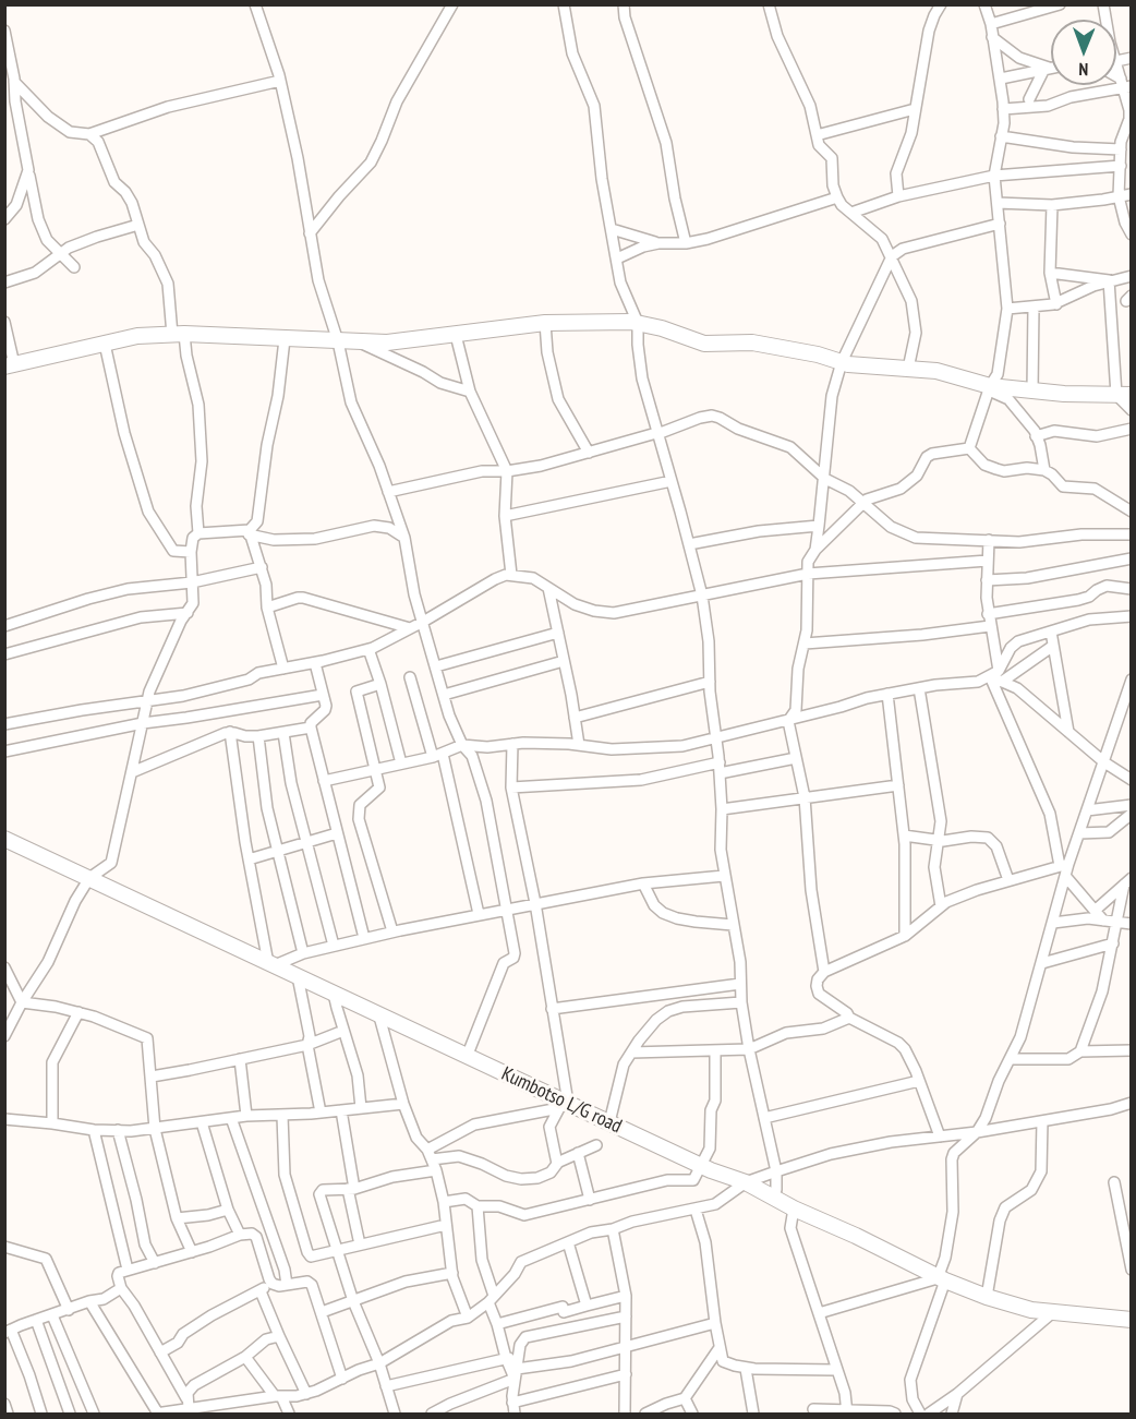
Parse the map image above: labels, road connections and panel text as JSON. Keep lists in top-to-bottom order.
{
  "streets": {
    "main road": ["Kumbotso L/G road"]
  },
  "north": "bottom"
}
